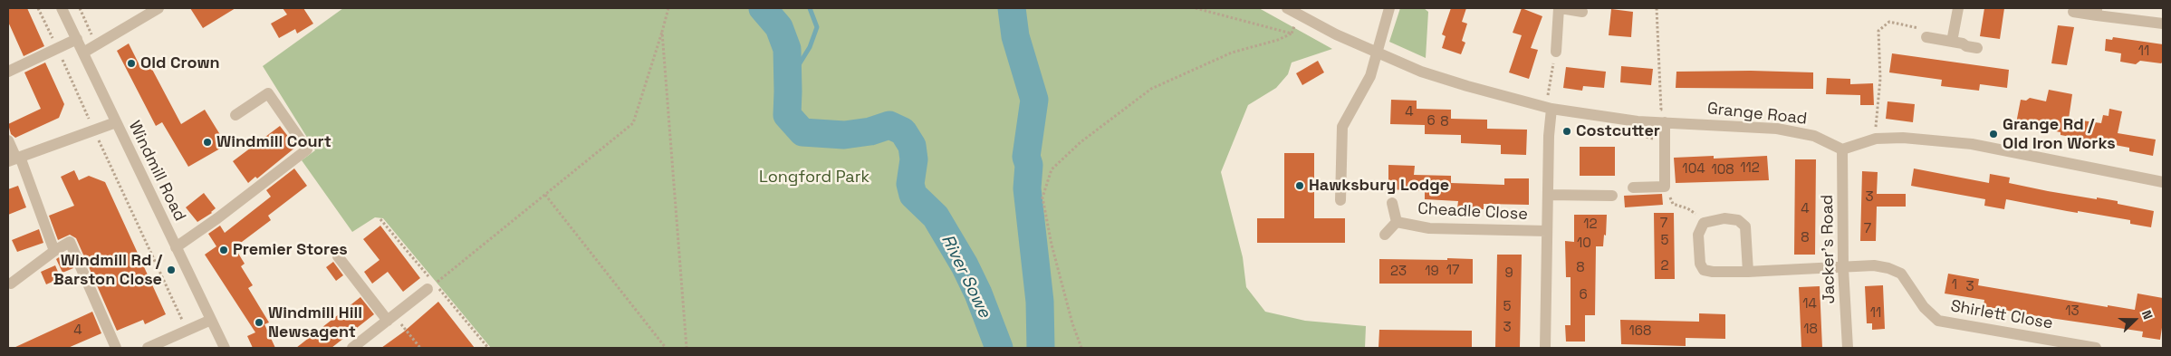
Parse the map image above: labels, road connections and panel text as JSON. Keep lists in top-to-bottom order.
{
  "streets": {
    "street": [
      "Grange Road",
      "Windmill Road",
      "Cheadle Close",
      "Jacker's Road",
      "Shirlett Close"
    ]
  },
  "crossings": [
    ["Grange Road", "Cheadle Close"],
    ["Grange Road", "Jacker's Road"],
    ["Jacker's Road", "Shirlett Close"]
  ],
  "water": ["River Sowe"],
  "parks": ["Longford Park"],
  "places": [
    "Old Crown",
    "Costcutter",
    "Grange Rd / Old Iron Works",
    "Windmill Court",
    "Hawksbury Lodge",
    "Premier Stores",
    "Windmill Rd / Barston Close",
    "Windmill Hill Newsagent"
  ],
  "house_numbers": [
    "11",
    "4",
    "6",
    "8",
    "112",
    "104",
    "108",
    "3",
    "4",
    "7",
    "12",
    "7",
    "8",
    "5",
    "10",
    "2",
    "8",
    "17",
    "23",
    "19",
    "9",
    "1",
    "3",
    "6",
    "14",
    "5",
    "13",
    "11",
    "3",
    "18",
    "4",
    "168"
  ],
  "north": "right"
}
